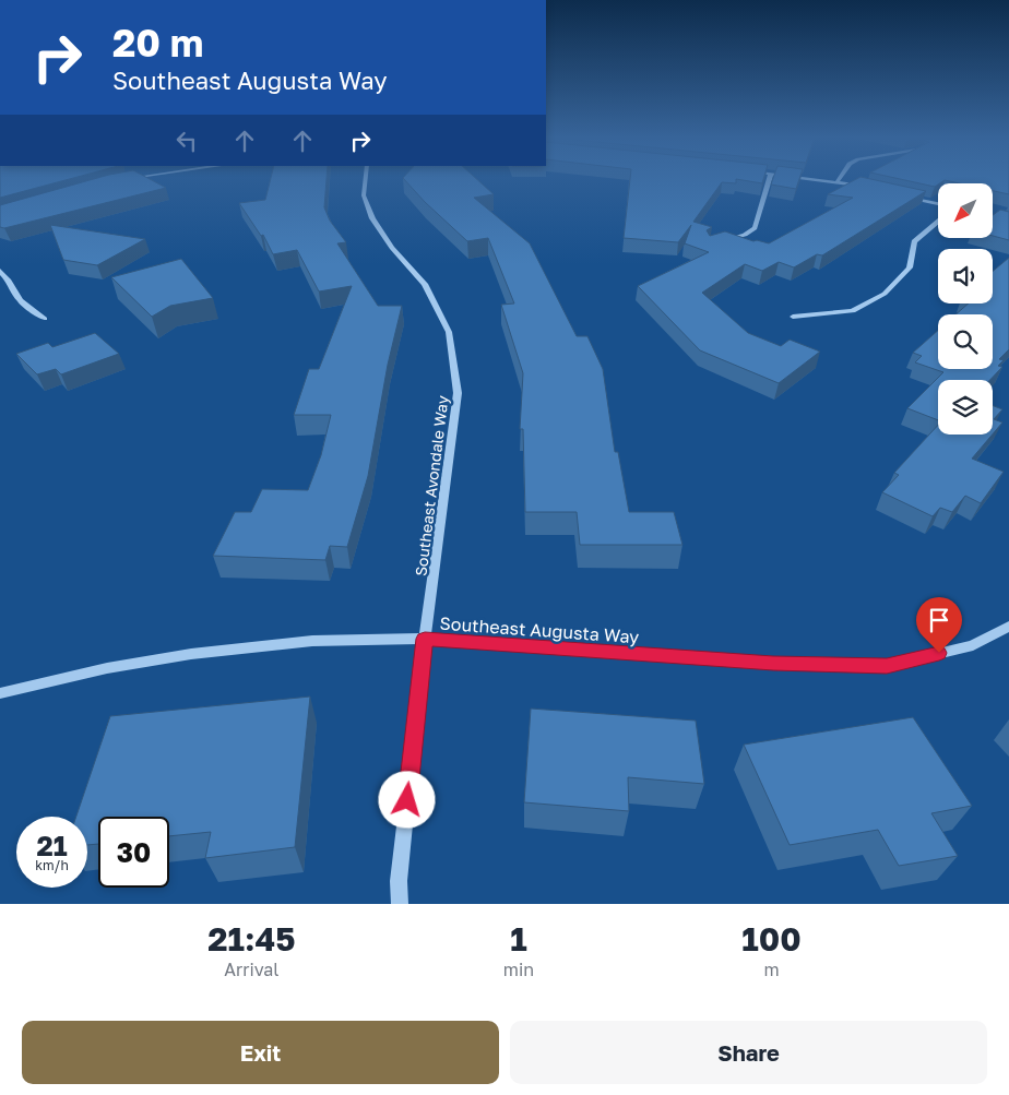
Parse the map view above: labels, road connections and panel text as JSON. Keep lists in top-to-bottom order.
{
  "streets": {
    "street": ["Southeast Avondale Way", "Southeast Augusta Way"]
  },
  "crossings": [
    ["Southeast Avondale Way", "Southeast Augusta Way"]
  ],
  "north": "bottom left",
  "page": {
    "turn": ["20 m", "Southeast Augusta Way"],
    "speed": "21 km/h",
    "limit": "30",
    "eta": [
      "21:45",
      "Arrival",
      "1",
      "min",
      "100",
      "m"
    ],
    "buttons": ["Exit", "Share"]
  }
}
